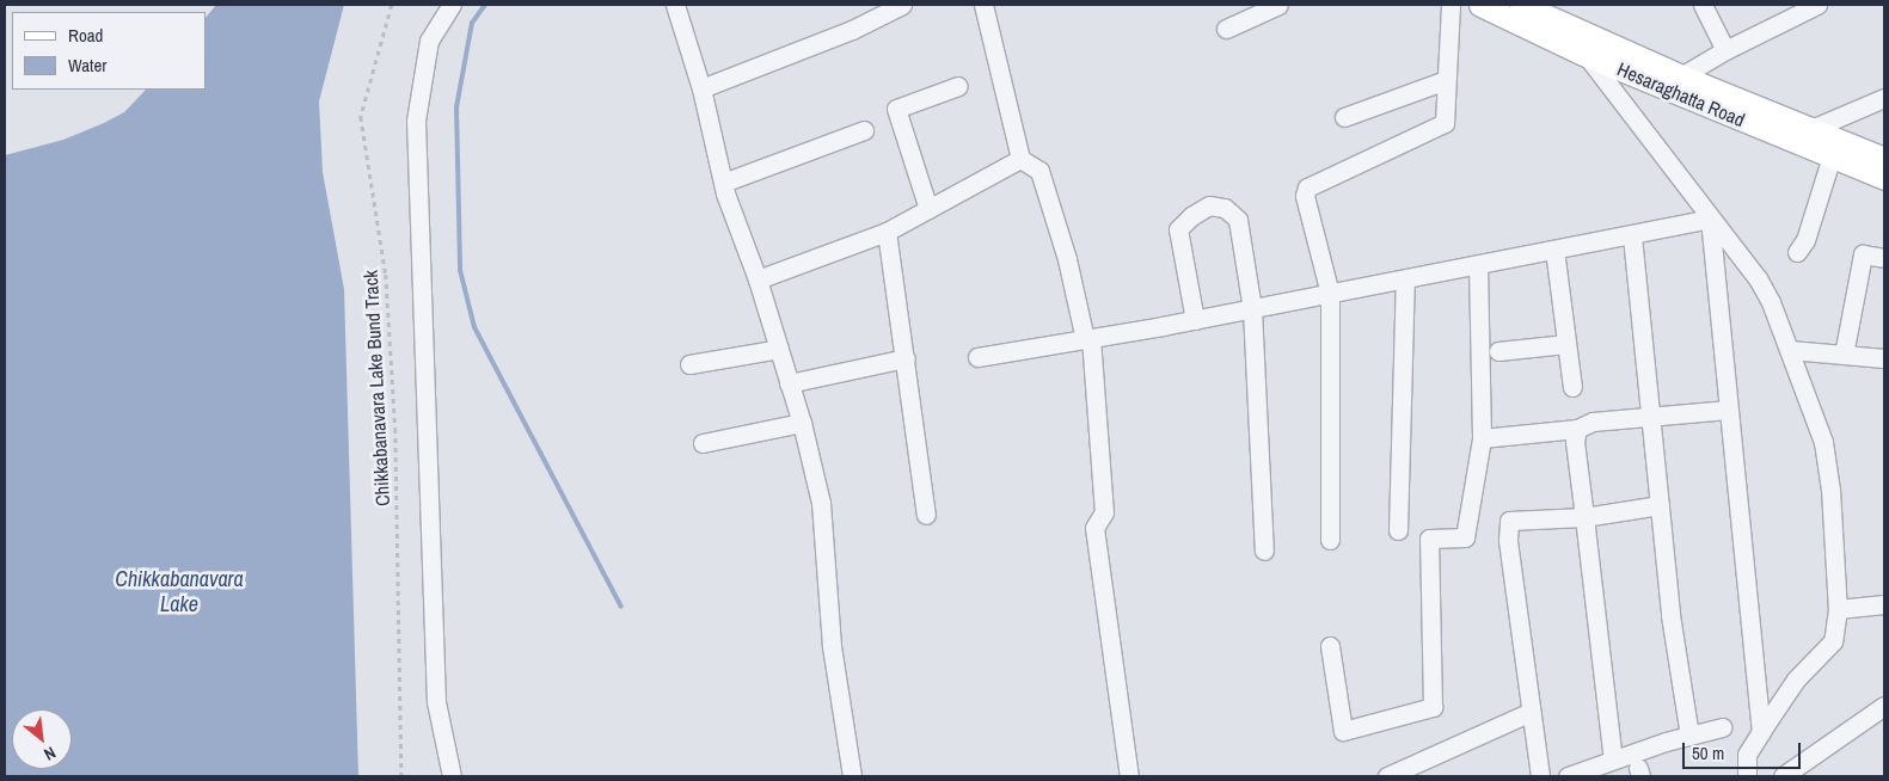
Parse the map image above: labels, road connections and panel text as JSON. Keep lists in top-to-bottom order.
{
  "streets": {
    "main road": ["Hesaraghatta Road"],
    "path": ["Chikkabanavara Lake Bund Track"]
  },
  "water": ["Chikkabanavara Lake"],
  "legend": ["Road", "Water"],
  "scale_bar": "50 m",
  "north": "bottom right"
}
